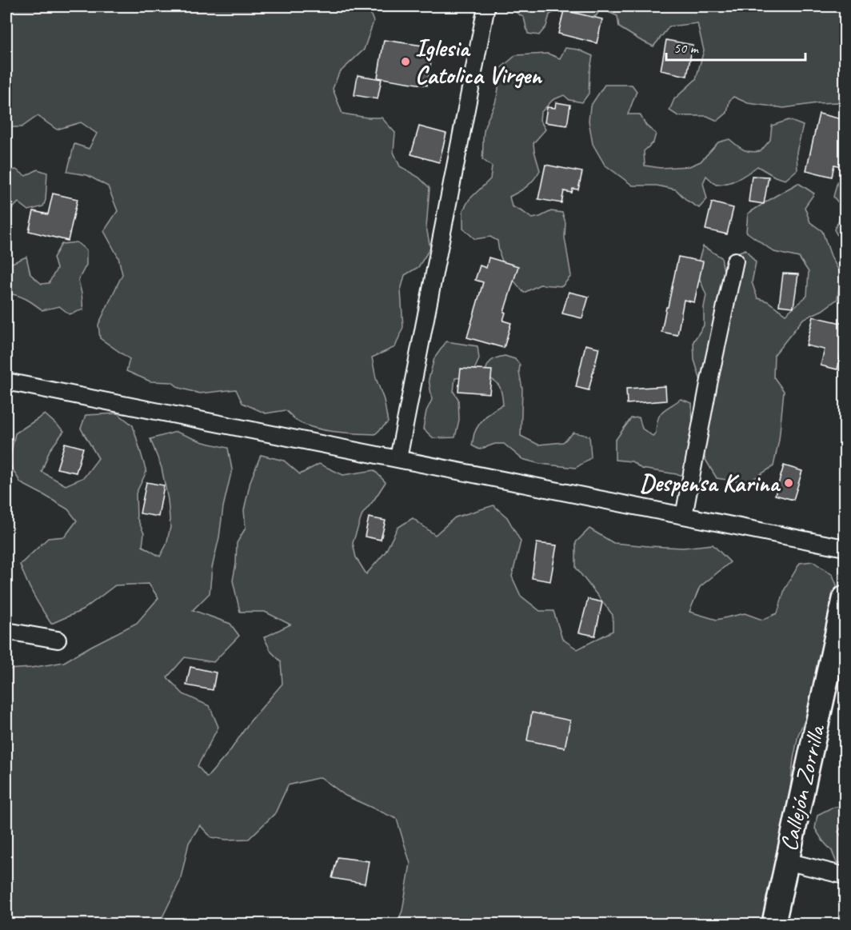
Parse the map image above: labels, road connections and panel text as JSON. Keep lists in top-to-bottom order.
{
  "streets": {
    "street": ["Callejón Zorrilla"]
  },
  "places": ["Iglesia Catolica Virgen", "Despensa Karina"],
  "scale_bar": "50 m"
}
